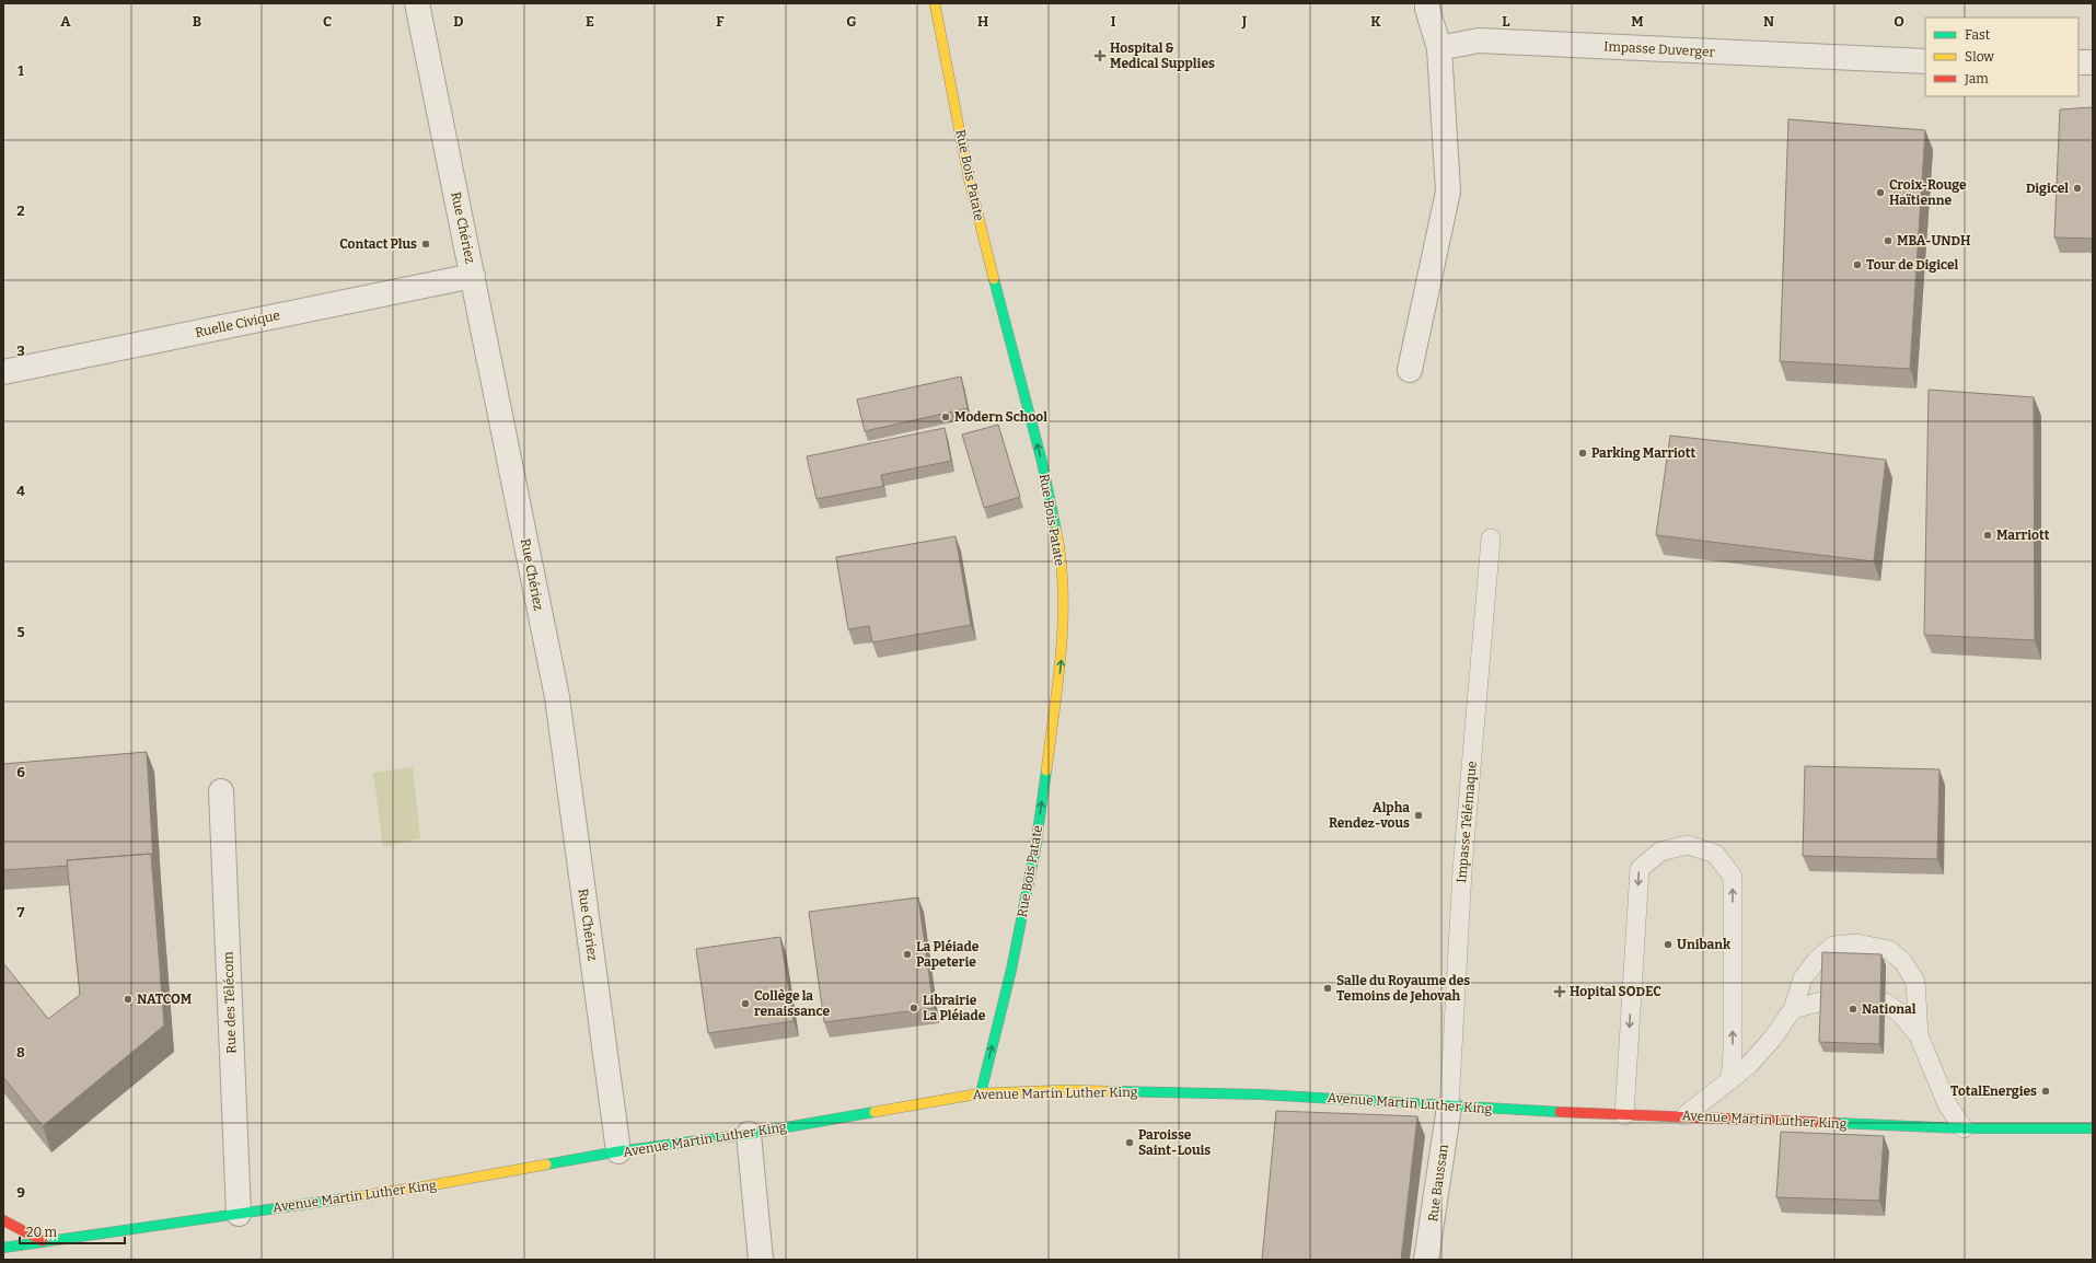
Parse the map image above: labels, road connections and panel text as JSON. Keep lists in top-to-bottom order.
{
  "streets": {
    "street": [
      "Impasse Duverger",
      "Rue Bois Patate",
      "Rue Chériez",
      "Ruelle Civique",
      "Rue des Télécom",
      "Avenue Martin Luther King",
      "Rue Baussan"
    ],
    "lane": ["Impasse Télémaque"]
  },
  "crossings": [
    ["Rue Bois Patate", "Avenue Martin Luther King"],
    ["Rue Chériez", "Ruelle Civique"],
    ["Rue Chériez", "Avenue Martin Luther King"],
    ["Impasse Télémaque", "Avenue Martin Luther King"],
    ["Impasse Télémaque", "Rue Baussan"],
    ["Rue des Télécom", "Avenue Martin Luther King"],
    ["Avenue Martin Luther King", "Rue Baussan"]
  ],
  "one_way": ["Rue Bois Patate"],
  "places": {
    "health": ["Hospital & Medical Supplies", "Hopital SODEC"],
    "other": [
      "Digicel",
      "Croix-Rouge Haïtienne",
      "MBA-UNDH",
      "Contact Plus",
      "Tour de Digicel",
      "Modern School",
      "Parking Marriott",
      "Marriott",
      "Alpha Rendez-vous",
      "Unibank",
      "La Pléiade Papeterie",
      "Salle du Royaume des Temoins de Jehovah",
      "NATCOM",
      "Collège la renaissance",
      "Librairie La Pléiade",
      "National",
      "TotalEnergies",
      "Paroisse Saint-Louis"
    ]
  },
  "legend": ["Fast", "Slow", "Jam"],
  "scale_bar": "20 m",
  "grid": {
    "columns": [
      "A",
      "B",
      "C",
      "D",
      "E",
      "F",
      "G",
      "H",
      "I",
      "J",
      "K",
      "L",
      "M",
      "N",
      "O"
    ],
    "rows": [
      "1",
      "2",
      "3",
      "4",
      "5",
      "6",
      "7",
      "8",
      "9"
    ]
  }
}
